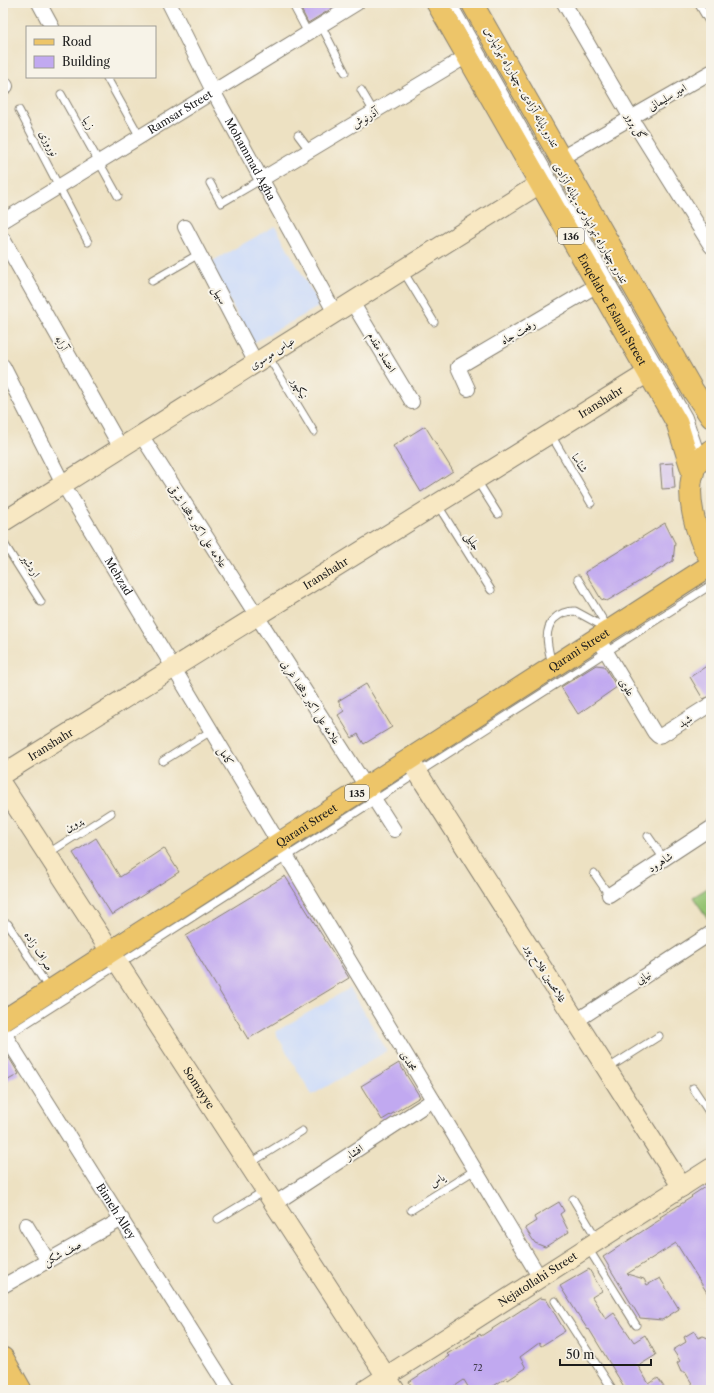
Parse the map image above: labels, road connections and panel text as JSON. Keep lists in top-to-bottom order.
{
  "streets": {
    "main road": [
      "136",
      "Enqelab-e Eslami Street",
      "عباس موسوی",
      "Iranshahr",
      "Qarani Street",
      "135",
      "غلامحسین فلاح‌ پور",
      "Somayye",
      "Nejatollahi Street"
    ],
    "street": [
      "امیر سلیمانی",
      "Ramsar Street",
      "آذرنوش",
      "گل پرور",
      "Mohammad Agha",
      "سهیل",
      "رفعت جاه",
      "آرایه",
      "اعتماد مقدم",
      "علامه علی اکبر دهخدا شرقی",
      "Mehzad",
      "علوی",
      "علامه علی اکبر دهخدا غربی",
      "شهد",
      "کامل",
      "شاهرود",
      "نیایی",
      "محمدی",
      "افشار",
      "Bimeh Alley",
      "صف شکن"
    ],
    "lane": [
      "تندرو پایانه آزادی ـ چهارراه تهرانپارس",
      "زیبا",
      "نوروزی",
      "تندرو چهارراه تهرانپارس ـ پایانه آزادی",
      "نیکپور",
      "شناسا",
      "جلیلی",
      "اردشیر",
      "پروین",
      "صراف زاده",
      "یاس"
    ]
  },
  "crossings": [
    ["تندرو پایانه آزادی ـ چهارراه تهرانپارس", "Enqelab-e Eslami Street"],
    ["تندرو پایانه آزادی ـ چهارراه تهرانپارس", "رفعت جاه"],
    ["امیر سلیمانی", "گل پرور"],
    ["امیر سلیمانی", "136"],
    ["Ramsar Street", "زیبا"],
    ["Ramsar Street", "نوروزی"],
    ["Ramsar Street", "Mohammad Agha"],
    ["آذرنوش", "Mohammad Agha"],
    ["آذرنوش", "Enqelab-e Eslami Street"],
    ["Mohammad Agha", "عباس موسوی"],
    ["تندرو چهارراه تهرانپارس ـ پایانه آزادی", "Enqelab-e Eslami Street"],
    ["سهیل", "عباس موسوی"],
    ["سهیل", "نیکپور"],
    ["Enqelab-e Eslami Street", "رفعت جاه"],
    ["Enqelab-e Eslami Street", "عباس موسوی"],
    ["Enqelab-e Eslami Street", "Iranshahr"],
    ["آرایه", "عباس موسوی"],
    ["اعتماد مقدم", "عباس موسوی"],
    ["عباس موسوی", "نیکپور"],
    ["عباس موسوی", "علامه علی اکبر دهخدا شرقی"],
    ["عباس موسوی", "Mehzad"],
    ["Iranshahr", "شناسا"],
    ["Iranshahr", "علامه علی اکبر دهخدا شرقی"],
    ["Iranshahr", "جلیلی"],
    ["Iranshahr", "Mehzad"],
    ["Iranshahr", "علامه علی اکبر دهخدا غربی"],
    ["Iranshahr", "کامل"],
    ["علامه علی اکبر دهخدا شرقی", "علامه علی اکبر دهخدا غربی"],
    ["Mehzad", "کامل"],
    ["Qarani Street", "علوی"],
    ["Qarani Street", "علامه علی اکبر دهخدا غربی"],
    ["Qarani Street", "کامل"],
    ["Qarani Street", "صراف زاده"],
    ["Qarani Street", "غلامحسین فلاح‌ پور"],
    ["Qarani Street", "محمدی"],
    ["Qarani Street", "Somayye"],
    ["Qarani Street", "Bimeh Alley"],
    ["علوی", "شهد"],
    ["کامل", "محمدی"],
    ["پروین", "Somayye"],
    ["غلامحسین فلاح‌ پور", "نیایی"],
    ["غلامحسین فلاح‌ پور", "Nejatollahi Street"],
    ["محمدی", "افشار"],
    ["محمدی", "یاس"],
    ["محمدی", "Nejatollahi Street"],
    ["Somayye", "افشار"],
    ["Somayye", "Nejatollahi Street"],
    ["Bimeh Alley", "صف شکن"]
  ],
  "house_numbers": ["72"],
  "legend": ["Road", "Building"],
  "scale_bar": "50 m"
}
